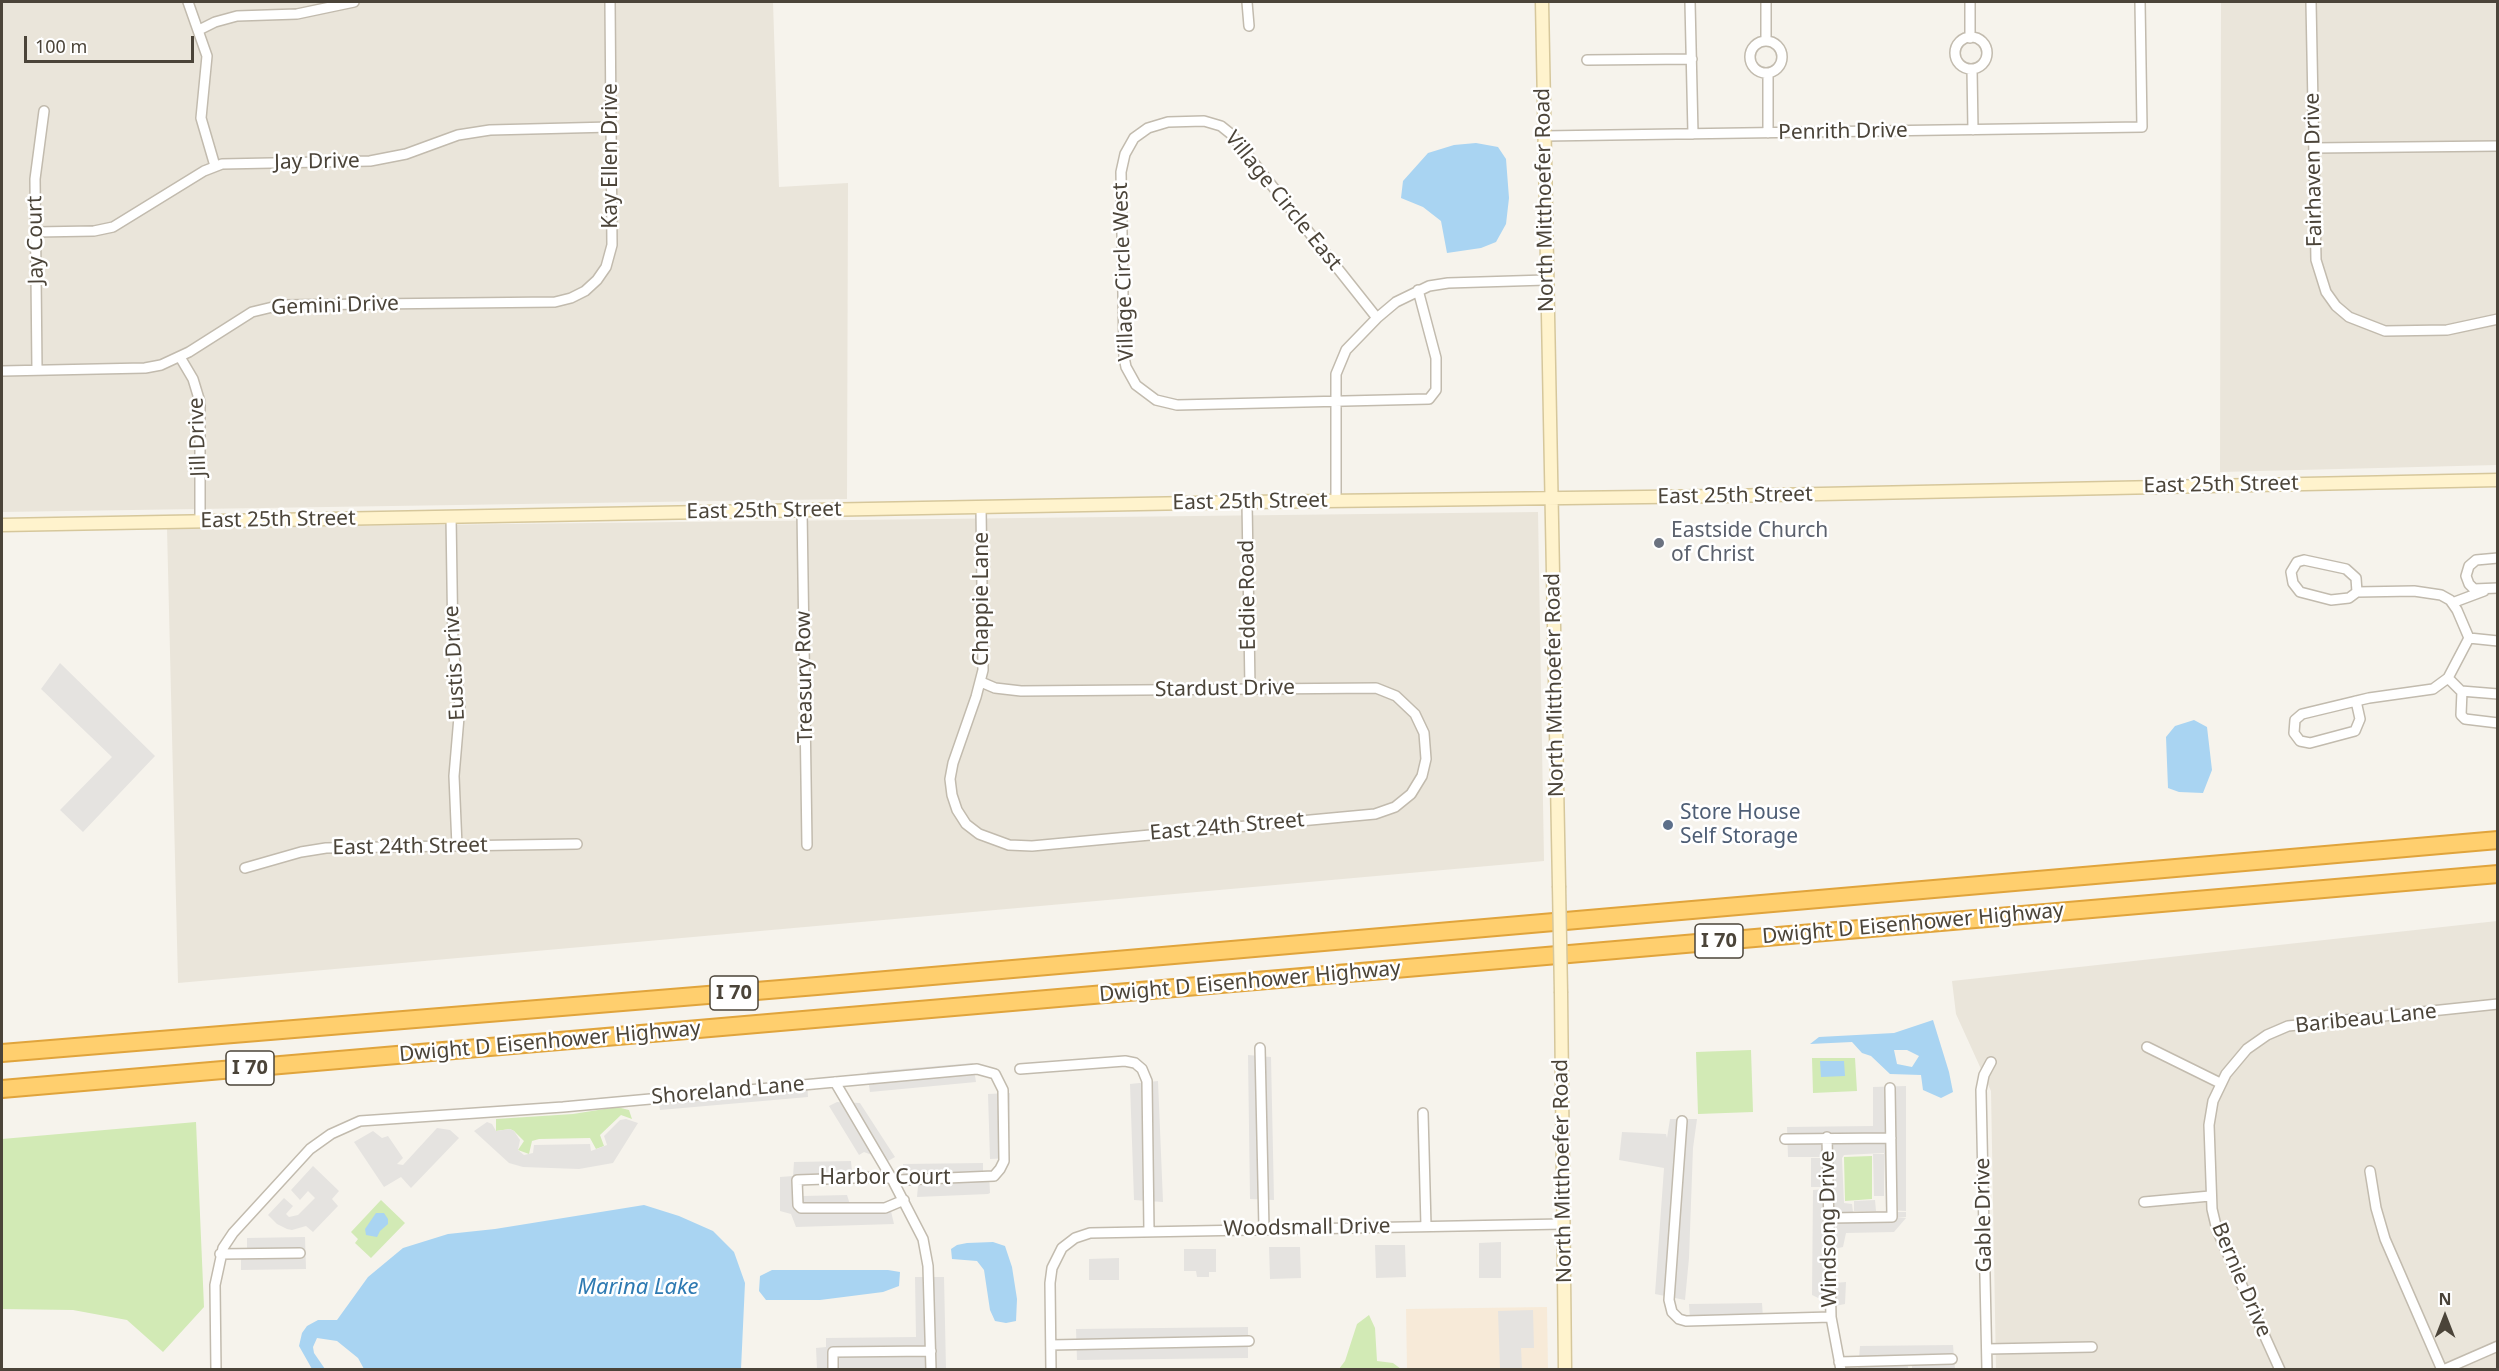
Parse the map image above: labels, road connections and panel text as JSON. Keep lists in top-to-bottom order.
{
  "streets": {
    "highway": ["Dwight D Eisenhower Highway", "I 70"],
    "street": [
      "Penrith Drive",
      "Kay Ellen Drive",
      "Jay Drive",
      "Fairhaven Drive",
      "North Mitthoefer Road",
      "Village Circle East",
      "Jay Court",
      "Village Circle West",
      "Gemini Drive",
      "Jill Drive",
      "East 25th Street",
      "Eddie Road",
      "Chappie Lane",
      "Eustis Drive",
      "Treasury Row",
      "Stardust Drive",
      "East 24th Street",
      "Baribeau Lane",
      "Shoreland Lane",
      "Harbor Court",
      "Gable Drive",
      "Woodsmall Drive",
      "Windsong Drive",
      "Bernie Drive"
    ]
  },
  "crossings": [
    ["Penrith Drive", "North Mitthoefer Road"],
    ["Kay Ellen Drive", "Jay Drive"],
    ["Kay Ellen Drive", "Gemini Drive"],
    ["Jay Drive", "Jay Court"],
    ["North Mitthoefer Road", "East 25th Street"],
    ["North Mitthoefer Road", "Woodsmall Drive"],
    ["Village Circle East", "Village Circle West"],
    ["Jay Court", "Gemini Drive"],
    ["Gemini Drive", "Jill Drive"],
    ["Jill Drive", "East 25th Street"],
    ["East 25th Street", "Eddie Road"],
    ["East 25th Street", "Chappie Lane"],
    ["East 25th Street", "Eustis Drive"],
    ["East 25th Street", "Treasury Row"],
    ["Eddie Road", "Stardust Drive"],
    ["Chappie Lane", "Stardust Drive"],
    ["Chappie Lane", "East 24th Street"],
    ["Eustis Drive", "East 24th Street"],
    ["Stardust Drive", "East 24th Street"],
    ["Baribeau Lane", "Bernie Drive"],
    ["Shoreland Lane", "Harbor Court"]
  ],
  "water": ["Marina Lake"],
  "places": ["Eastside Church of Christ", "Store House Self Storage"],
  "scale_bar": "100 m",
  "north": "top"
}
